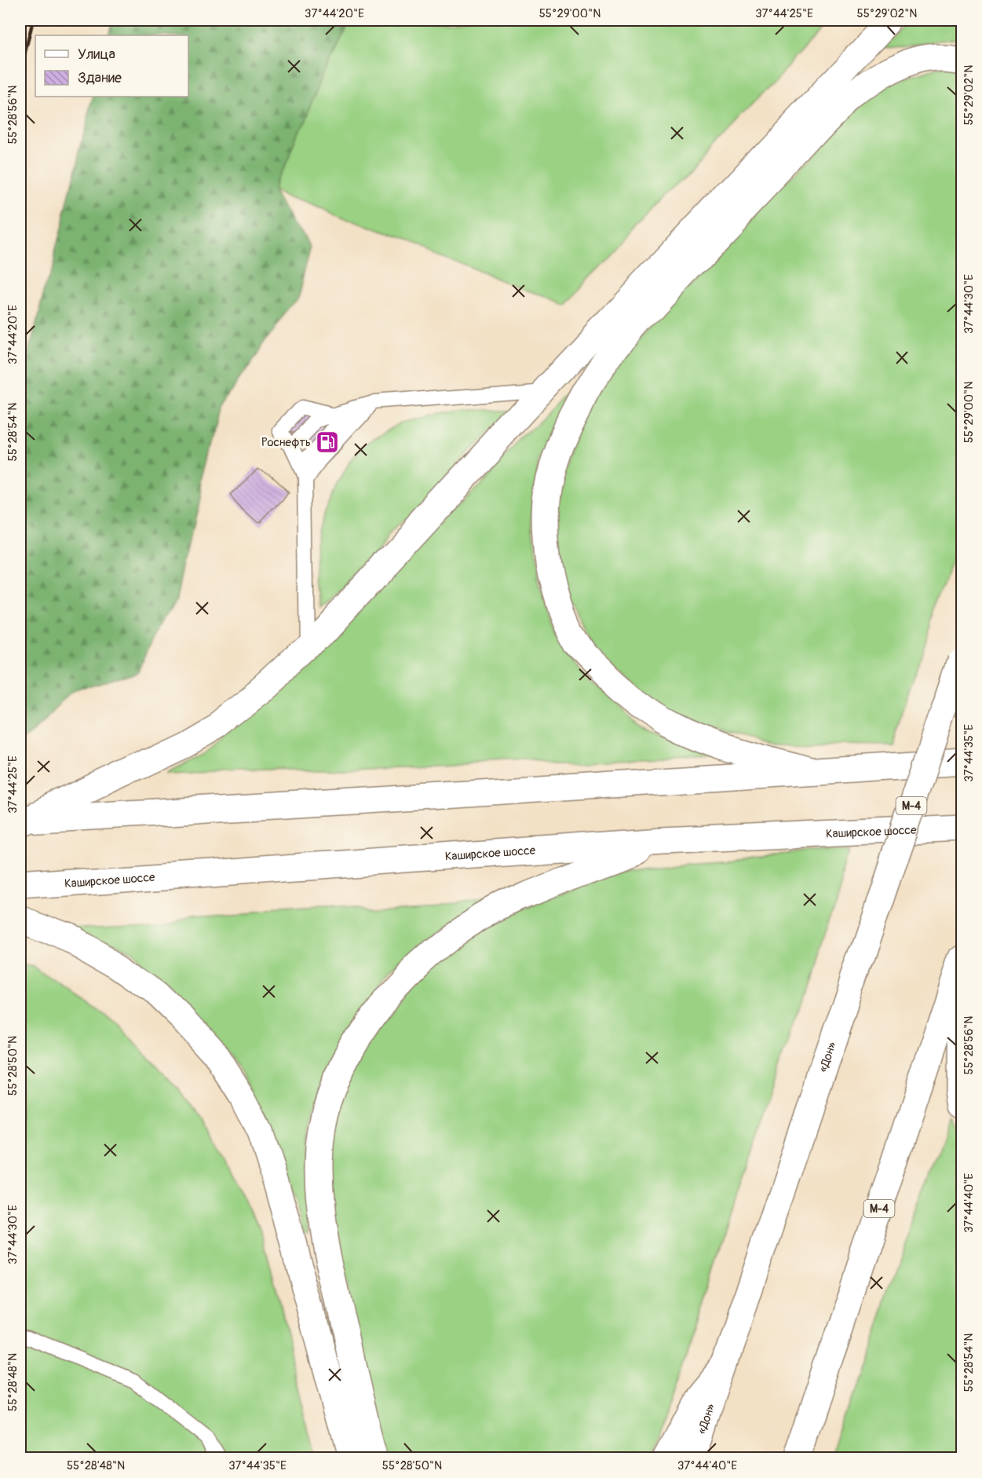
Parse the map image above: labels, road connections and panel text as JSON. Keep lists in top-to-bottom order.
{
  "streets": {
    "main road": ["М-4", "Каширское шоссе", "«Дон»"]
  },
  "places": {
    "fuel station": ["Роснефть"]
  },
  "legend": ["Улица", "Здание"],
  "coordinates": [
    "37°44'20\"E",
    "55°29'00\"N",
    "37°44'25\"E",
    "55°29'02\"N",
    "55°28'56\"N",
    "37°44'30\"E",
    "55°28'54\"N",
    "37°44'35\"E",
    "55°28'50\"N",
    "37°44'40\"E",
    "55°28'48\"N"
  ]
}
